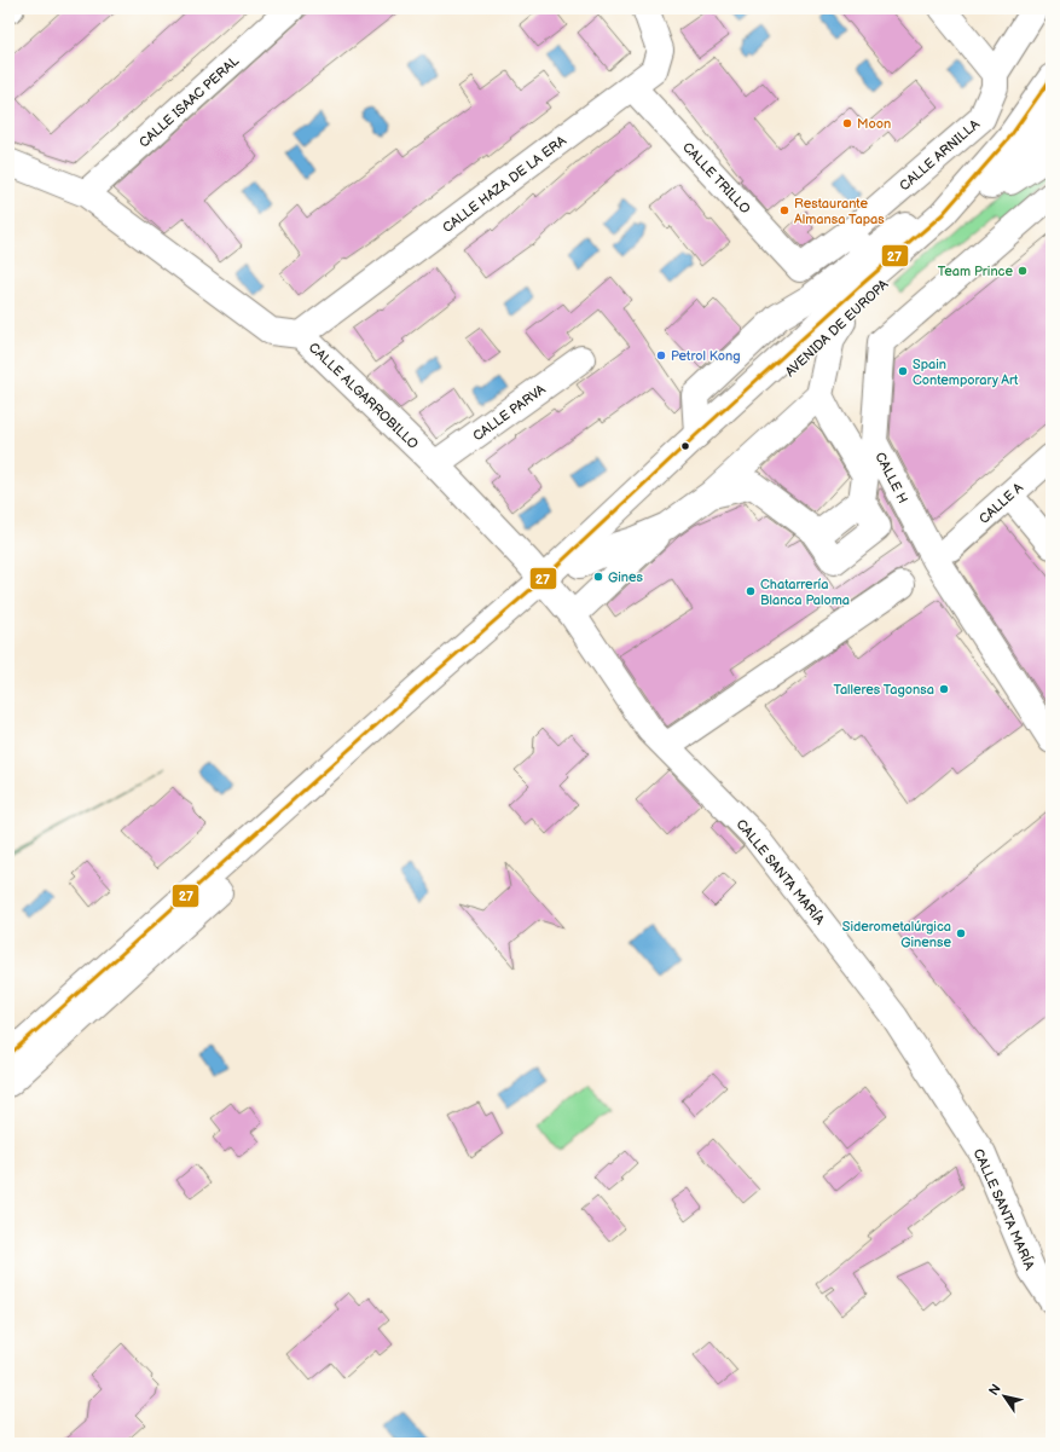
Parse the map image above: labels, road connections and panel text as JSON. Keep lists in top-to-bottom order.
{
  "streets": {
    "street": [
      "CALLE ISAAC PERAL",
      "CALLE ARNILLA",
      "CALLE TRILLO",
      "CALLE HAZA DE LA ERA",
      "AVENIDA DE EUROPA",
      "CALLE ALGARROBILLO",
      "CALLE PARVA",
      "CALLE H",
      "CALLE A",
      "CALLE SANTA MARÍA"
    ]
  },
  "crossings": [
    ["CALLE ISAAC PERAL", "CALLE ALGARROBILLO"],
    ["CALLE ARNILLA", "CALLE TRILLO"],
    ["CALLE TRILLO", "CALLE HAZA DE LA ERA"],
    ["CALLE HAZA DE LA ERA", "CALLE ALGARROBILLO"],
    ["AVENIDA DE EUROPA", "CALLE ALGARROBILLO"],
    ["AVENIDA DE EUROPA", "CALLE SANTA MARÍA"],
    ["CALLE ALGARROBILLO", "CALLE PARVA"],
    ["CALLE ALGARROBILLO", "CALLE SANTA MARÍA"],
    ["CALLE H", "CALLE A"]
  ],
  "places": [
    "Moon",
    "Restaurante Almansa Tapas",
    "Team Prince",
    "Petrol Kong",
    "Spain Contemporary Art",
    "Gines",
    "Chatarrería Blanca Paloma",
    "Talleres Tagonsa",
    "Siderometalúrgica Ginense"
  ],
  "lines": ["transit line 27"],
  "north": "top left"
}
